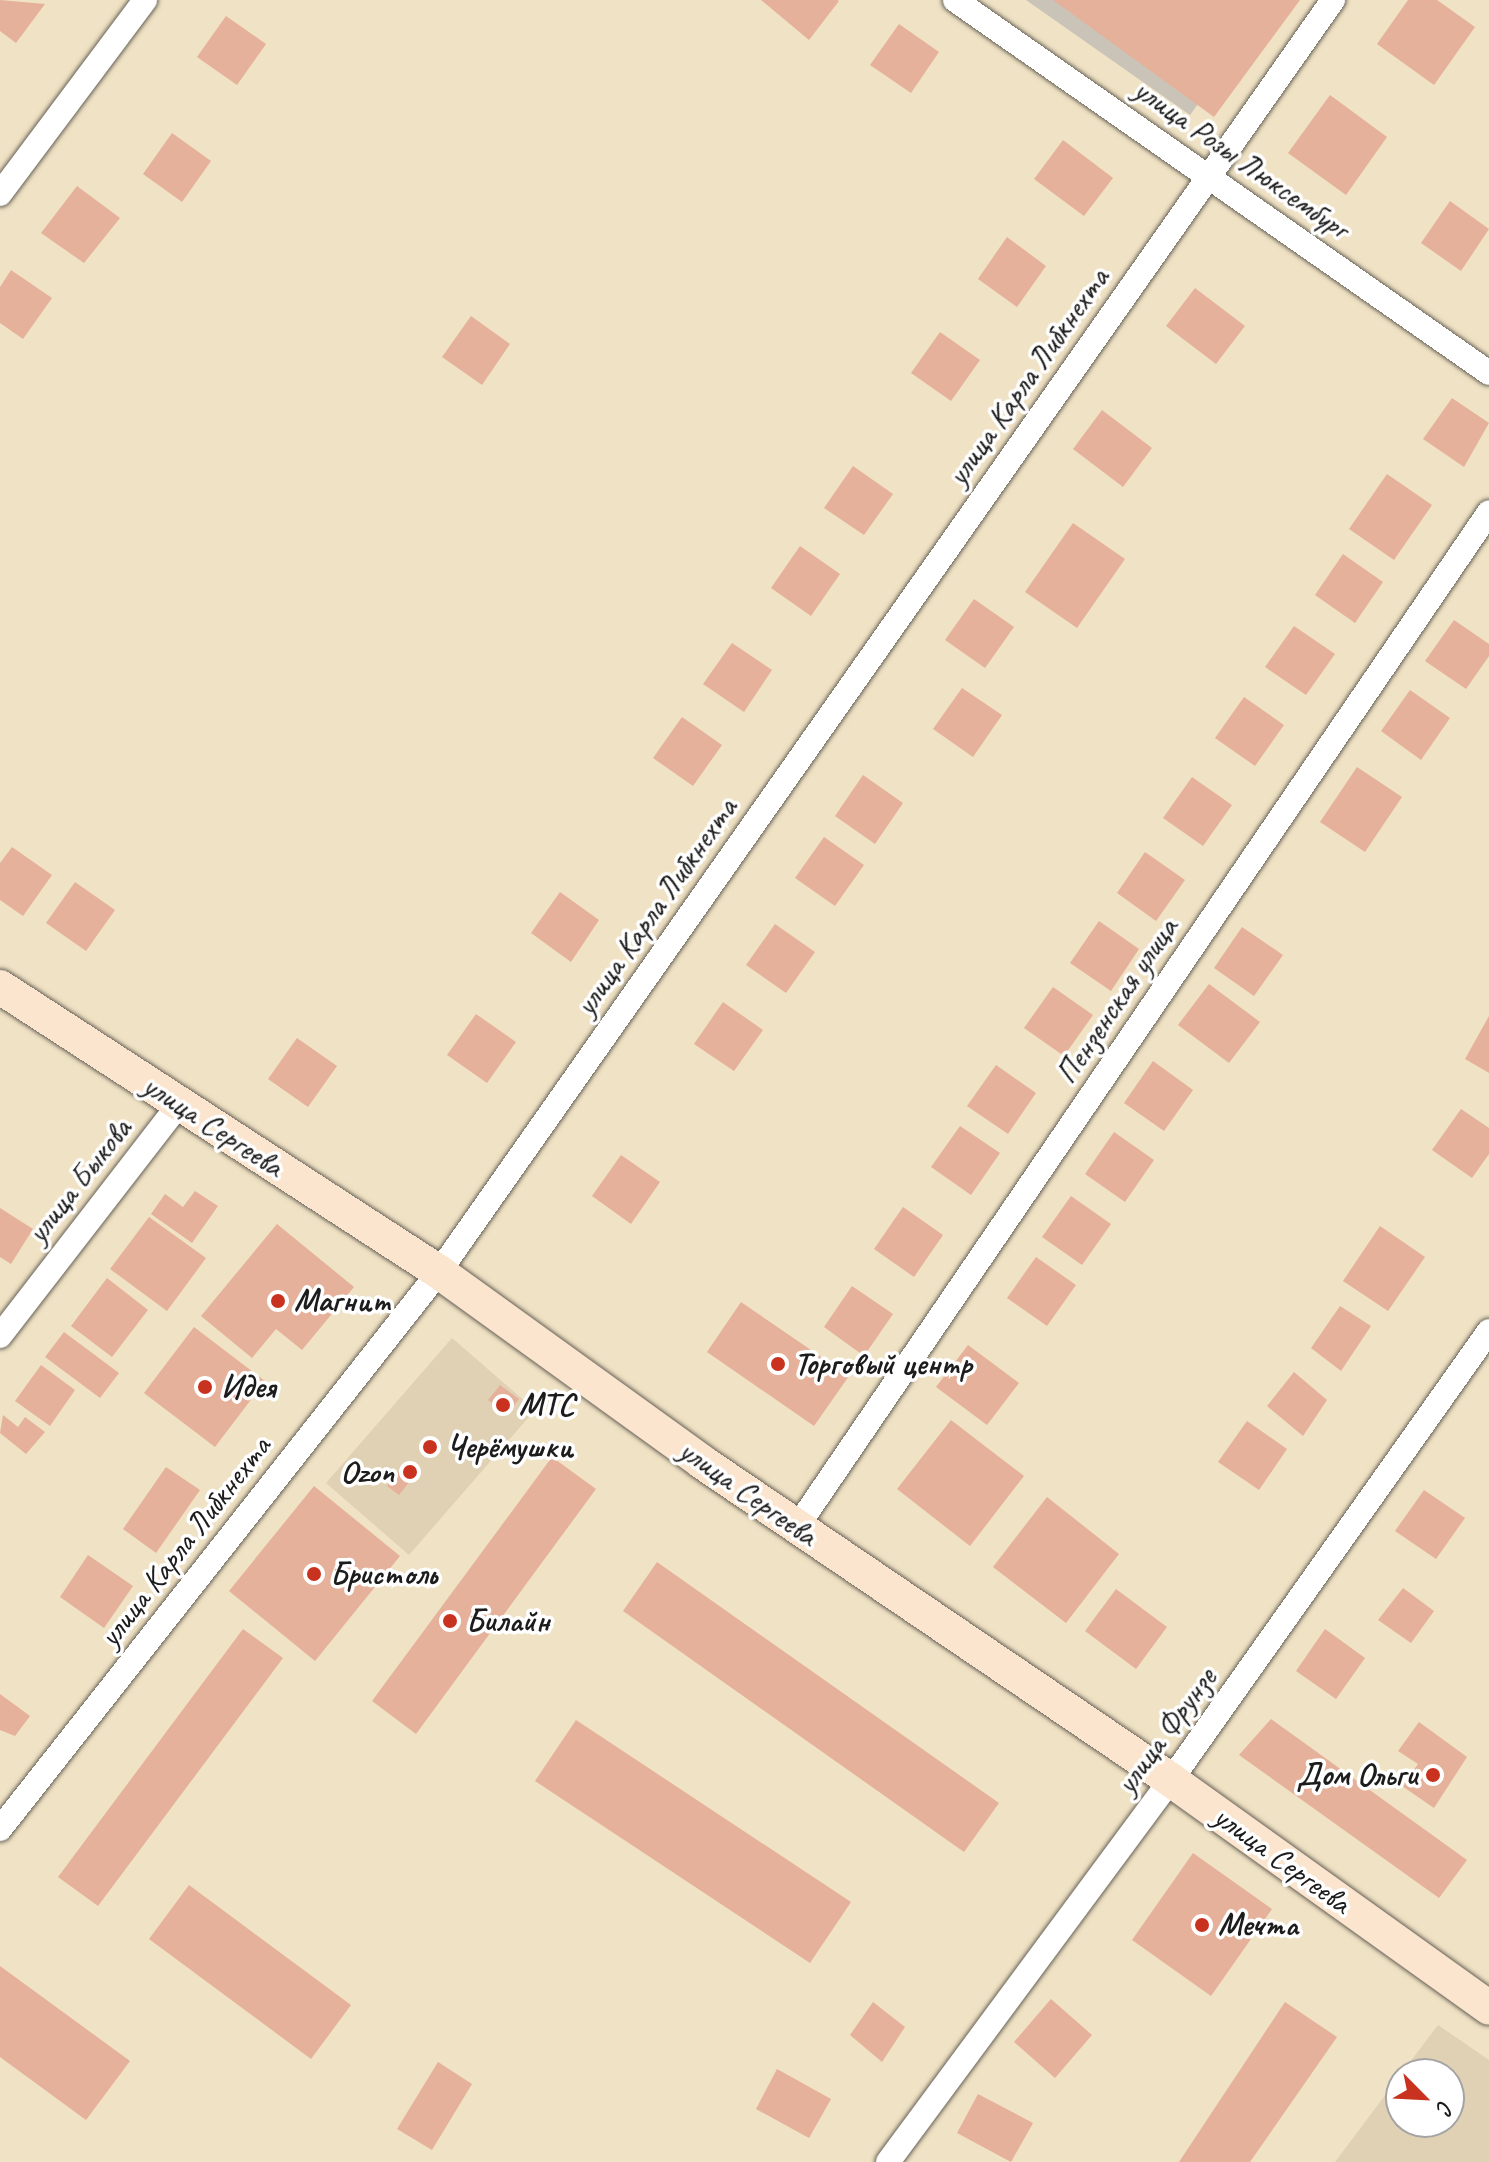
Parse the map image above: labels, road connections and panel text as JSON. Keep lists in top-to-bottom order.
{
  "streets": {
    "main road": ["улица Сергеева"],
    "street": [
      "улица Розы Люксембург",
      "улица Карла Либкнехта",
      "Пензенская улица",
      "улица Быкова",
      "улица Фрунзе"
    ]
  },
  "crossings": [
    ["улица Розы Люксембург", "улица Карла Либкнехта"],
    ["улица Карла Либкнехта", "улица Сергеева"],
    ["Пензенская улица", "улица Сергеева"],
    ["улица Сергеева", "улица Быкова"],
    ["улица Сергеева", "улица Фрунзе"]
  ],
  "places": [
    "Магнит",
    "Торговый центр",
    "Идея",
    "МТС",
    "Черёмушки",
    "Ozon",
    "Бристоль",
    "Билайн",
    "Дом Ольги",
    "Мечта"
  ],
  "north": "bottom right"
}
